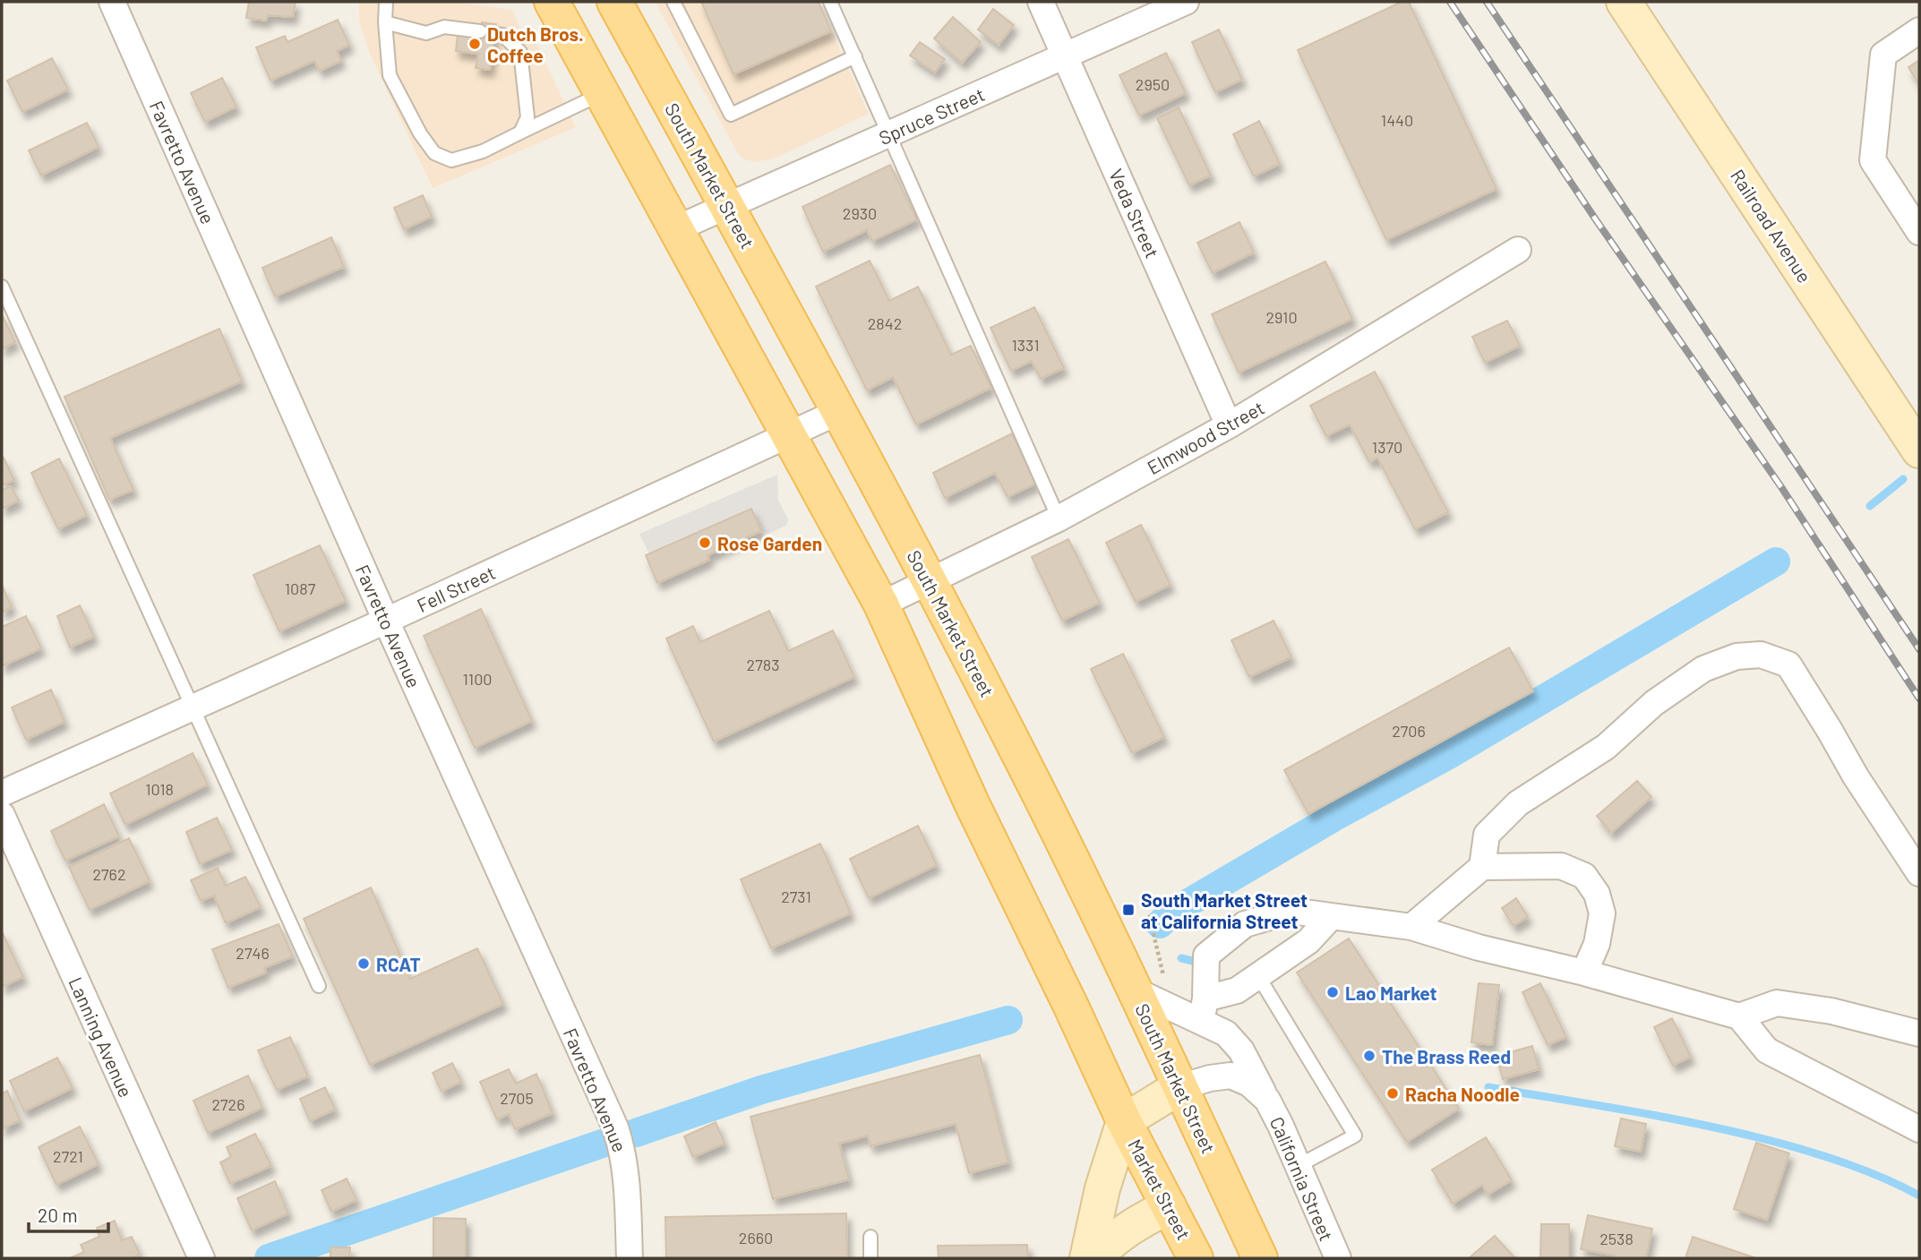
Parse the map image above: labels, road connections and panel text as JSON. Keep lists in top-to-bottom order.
{
  "streets": {
    "main road": ["South Market Street", "Railroad Avenue", "Market Street"],
    "street": [
      "Spruce Street",
      "Favretto Avenue",
      "Veda Street",
      "Elmwood Street",
      "Fell Street",
      "Lanning Avenue",
      "California Street"
    ]
  },
  "crossings": [
    ["Spruce Street", "South Market Street"],
    ["Spruce Street", "Veda Street"],
    ["Favretto Avenue", "Fell Street"],
    ["South Market Street", "Elmwood Street"],
    ["South Market Street", "Fell Street"],
    ["South Market Street", "California Street"],
    ["Veda Street", "Elmwood Street"]
  ],
  "places": {
    "other": [
      "Dutch Bros. Coffee",
      "Rose Garden",
      "RCAT",
      "Lao Market",
      "The Brass Reed",
      "Racha Noodle"
    ],
    "transit": ["South Market Street at California Street"]
  },
  "house_numbers": [
    "2950",
    "1440",
    "2930",
    "2910",
    "2842",
    "1331",
    "1370",
    "1087",
    "2783",
    "1100",
    "2706",
    "1018",
    "2762",
    "2731",
    "2746",
    "2705",
    "2726",
    "2721",
    "2660",
    "2538"
  ],
  "scale_bar": "20 m"
}
